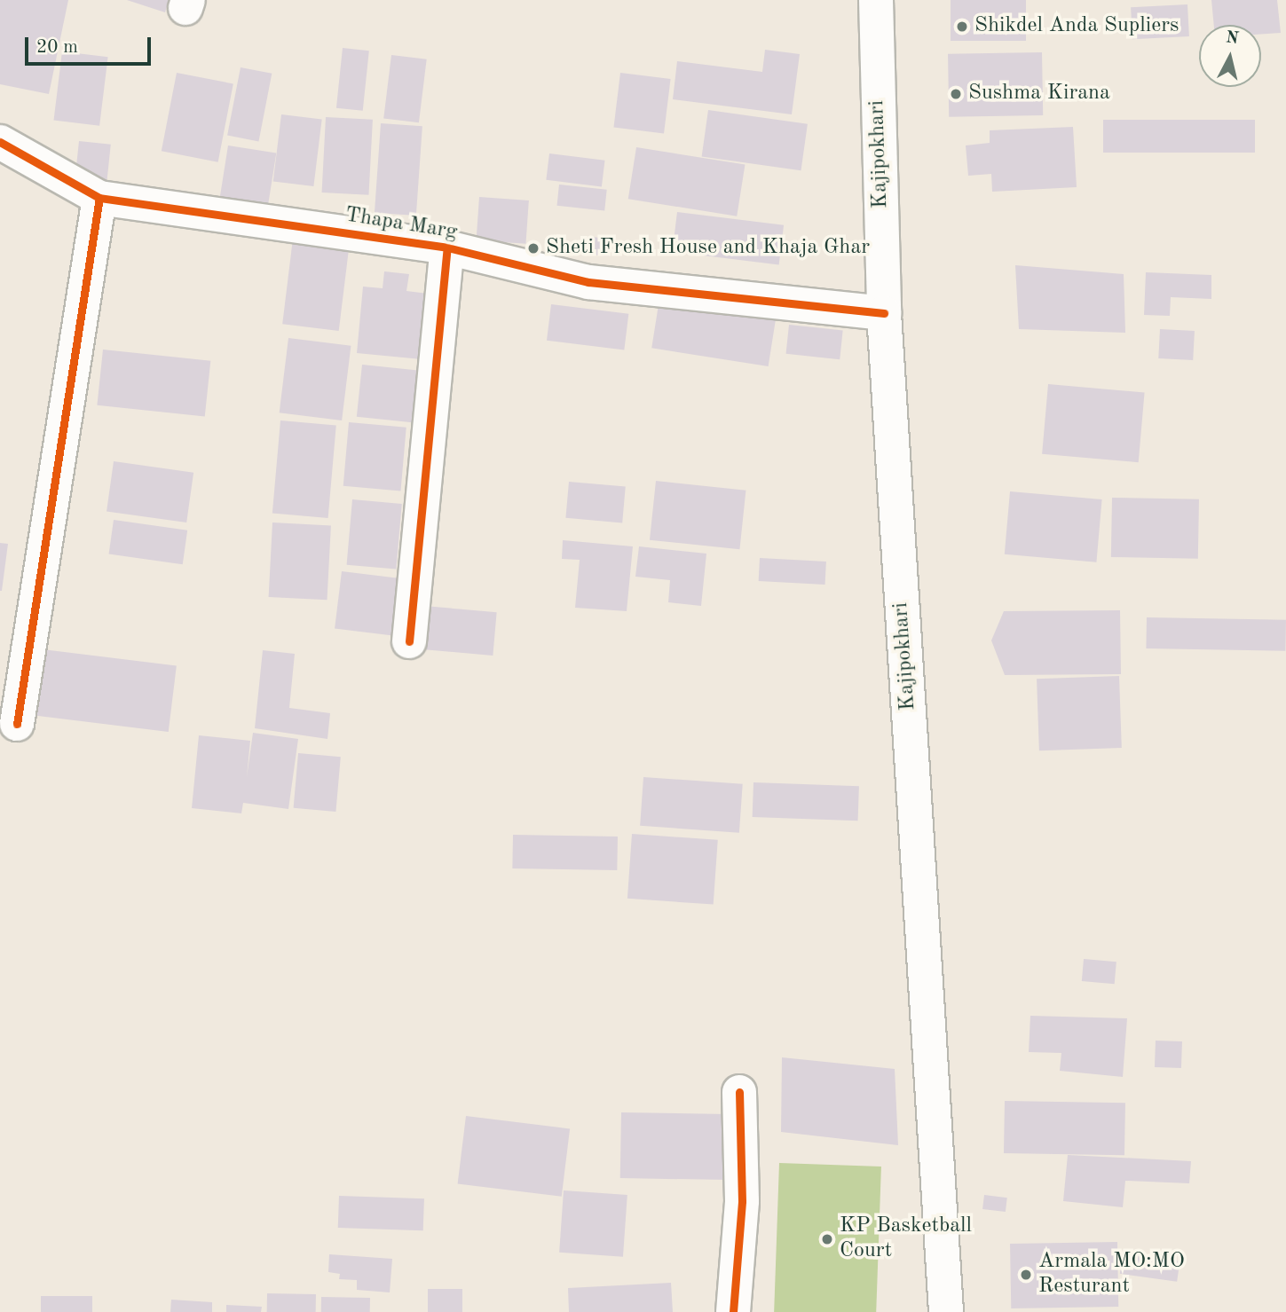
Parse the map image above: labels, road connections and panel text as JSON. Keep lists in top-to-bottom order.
{
  "streets": {
    "street": ["Kajipokhari", "Thapa Marg"]
  },
  "crossings": [
    ["Kajipokhari", "Thapa Marg"]
  ],
  "places": [
    "Shikdel Anda Supliers",
    "Sushma Kirana",
    "Sheti Fresh House and Khaja Ghar",
    "KP Basketball Court",
    "Armala MO:MO Resturant"
  ],
  "scale_bar": "20 m",
  "north": "top"
}
